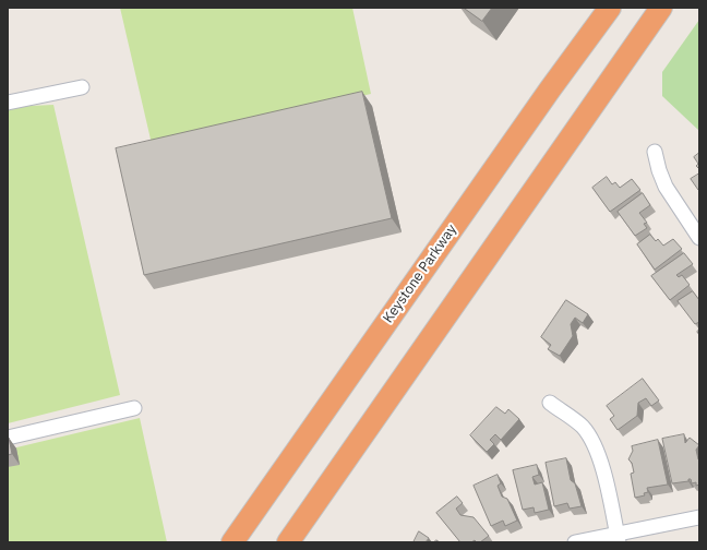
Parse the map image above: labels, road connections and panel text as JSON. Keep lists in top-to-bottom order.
{
  "streets": {
    "highway": ["Keystone Parkway"]
  }
}
